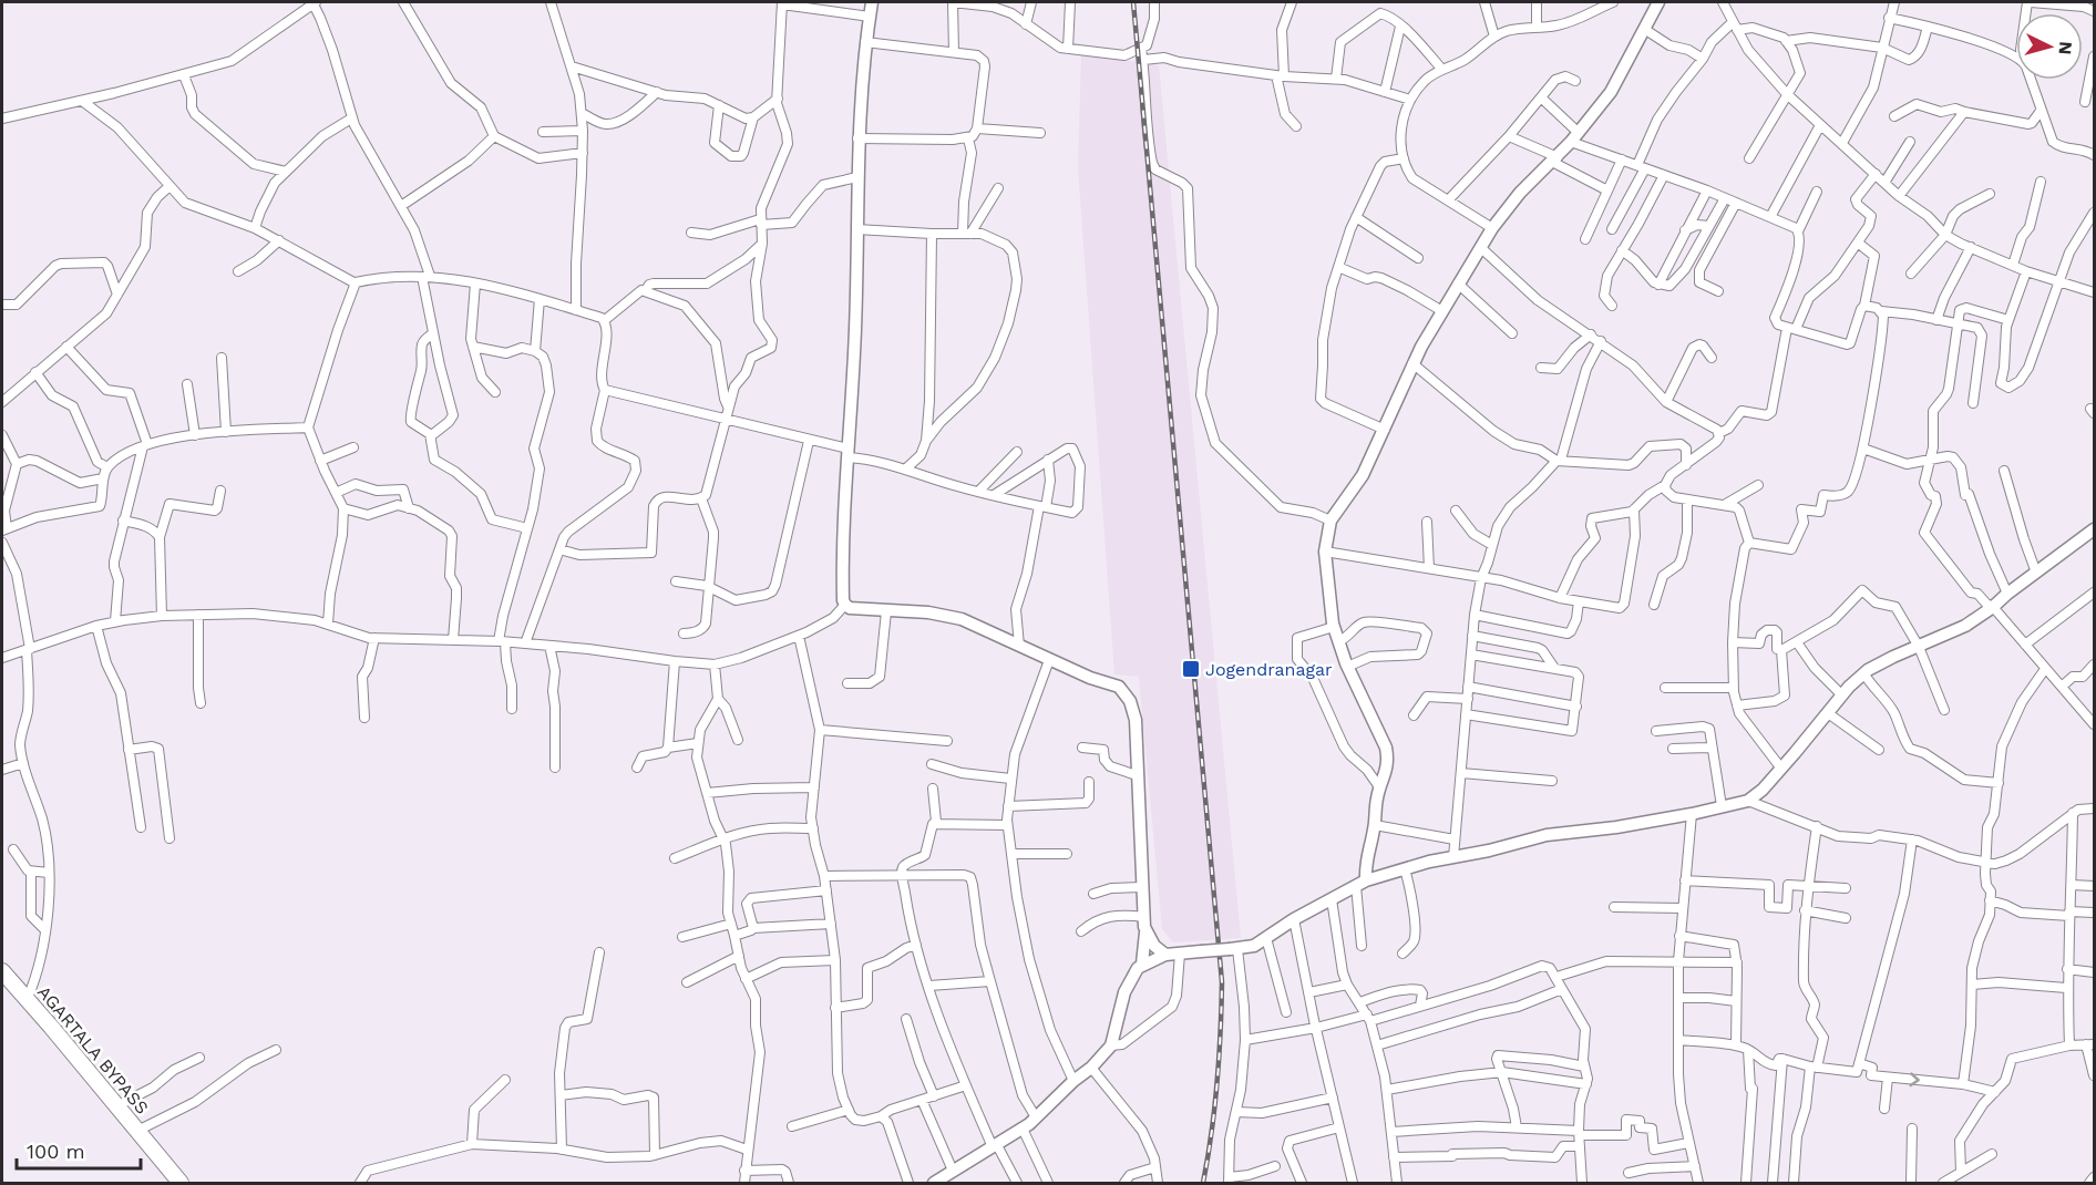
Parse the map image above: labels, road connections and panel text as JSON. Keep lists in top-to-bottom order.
{
  "streets": {
    "highway": ["AGARTALA BYPASS"]
  },
  "places": {
    "transit": ["Jogendranagar"]
  },
  "scale_bar": "100 m",
  "north": "right"
}
